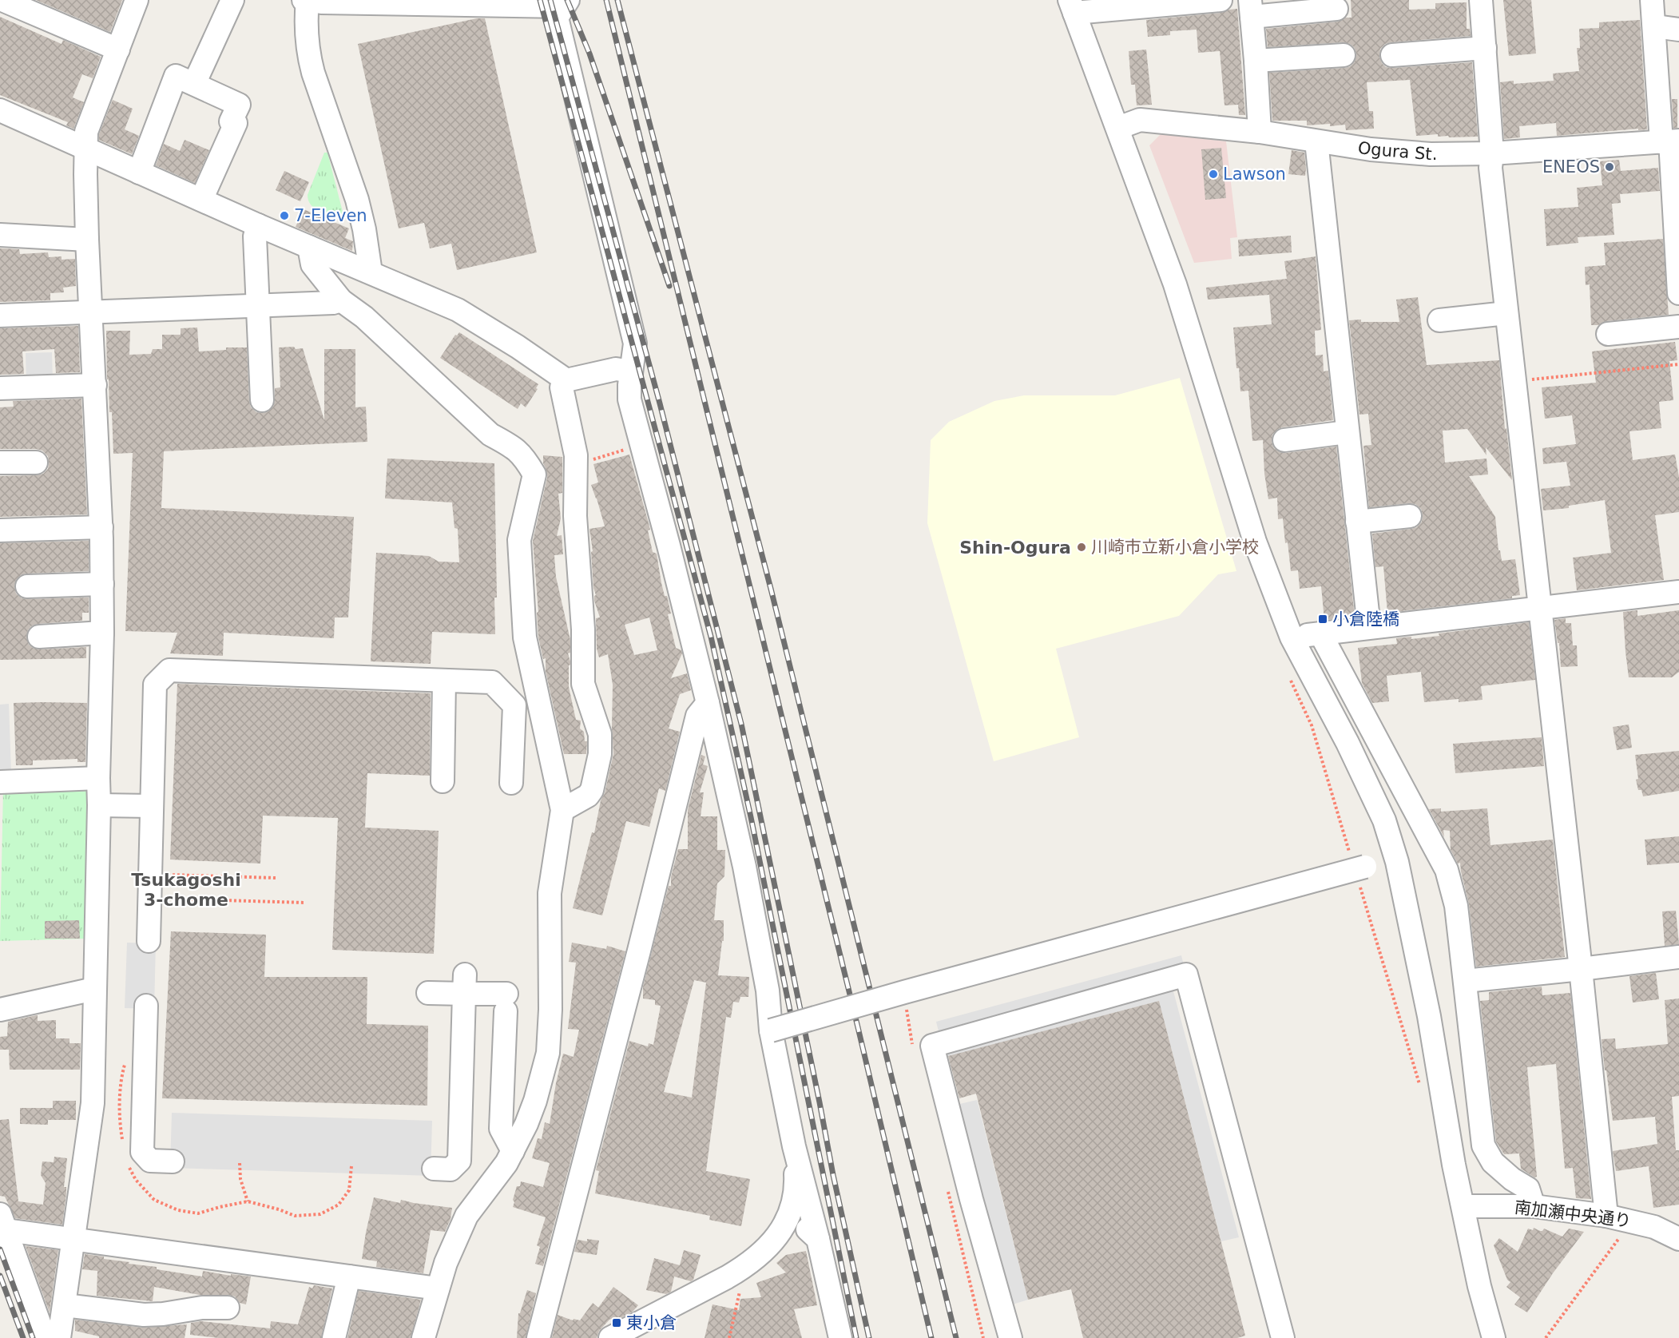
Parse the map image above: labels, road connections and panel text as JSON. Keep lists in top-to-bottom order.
{
  "streets": {
    "street": ["Ogura St.", "南加瀬中央通り"]
  },
  "districts": ["Shin-Ogura", "Tsukagoshi 3-chome"],
  "places": {
    "other": [
      "ENEOS",
      "Lawson",
      "7-Eleven",
      "川崎市立新小倉小学校"
    ],
    "transit": ["小倉陸橋", "東小倉"]
  }
}
